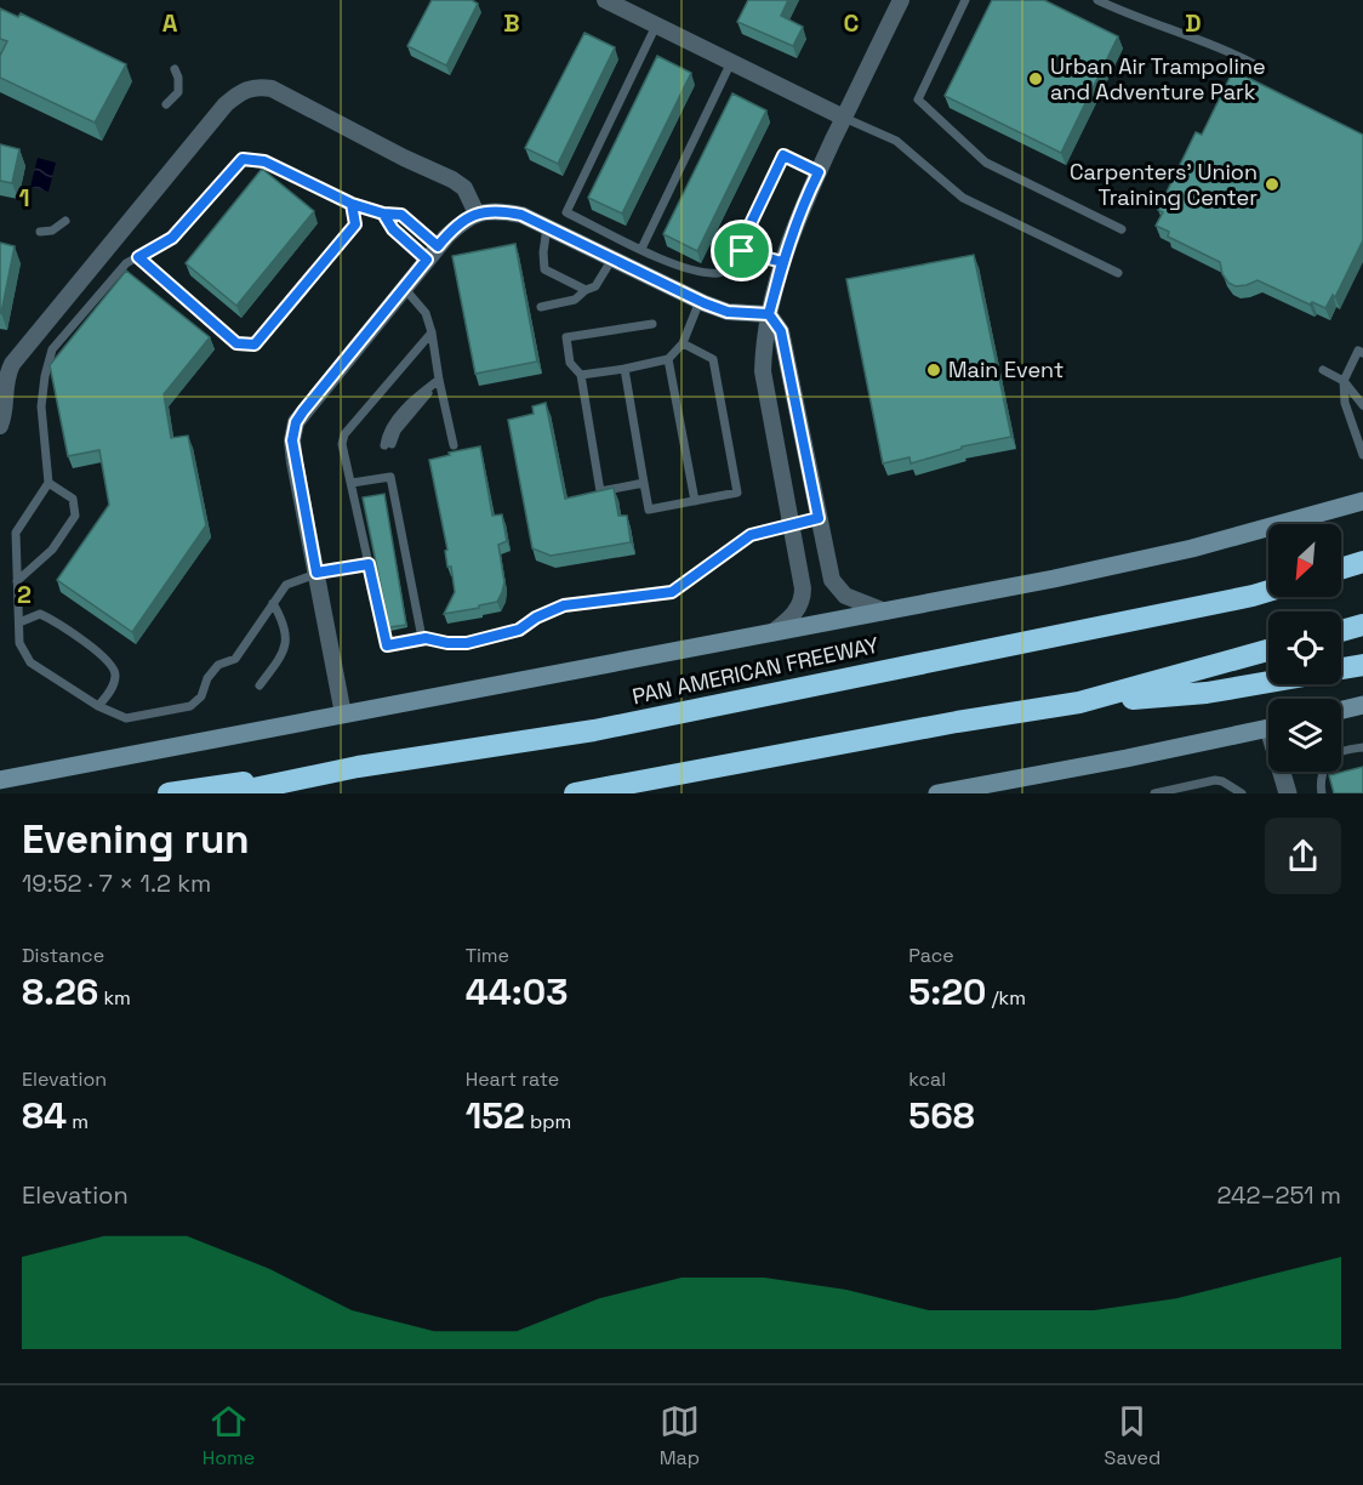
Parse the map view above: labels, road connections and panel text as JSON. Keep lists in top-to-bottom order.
{
  "streets": {
    "highway": ["PAN AMERICAN FREEWAY"]
  },
  "places": ["Urban Air Trampoline and Adventure Park", "Carpenters' Union Training Center", "Main Event"],
  "north": "bottom left",
  "page": {
    "heading": ["Evening run", "19:52 · 7 × 1.2 km"],
    "stats": [
      ["Distance", "8.26 km"],
      ["Time", "44:03"],
      ["Pace", "5:20 /km"],
      ["Elevation", "84 m"],
      ["Heart rate", "152 bpm"],
      ["kcal", "568"]
    ],
    "chart": ["Elevation", "242–251 m"],
    "tabs": ["Home", "Map", "Saved"]
  },
  "grid": {
    "columns": [
      "A",
      "B",
      "C",
      "D"
    ],
    "rows": ["1", "2"]
  }
}
